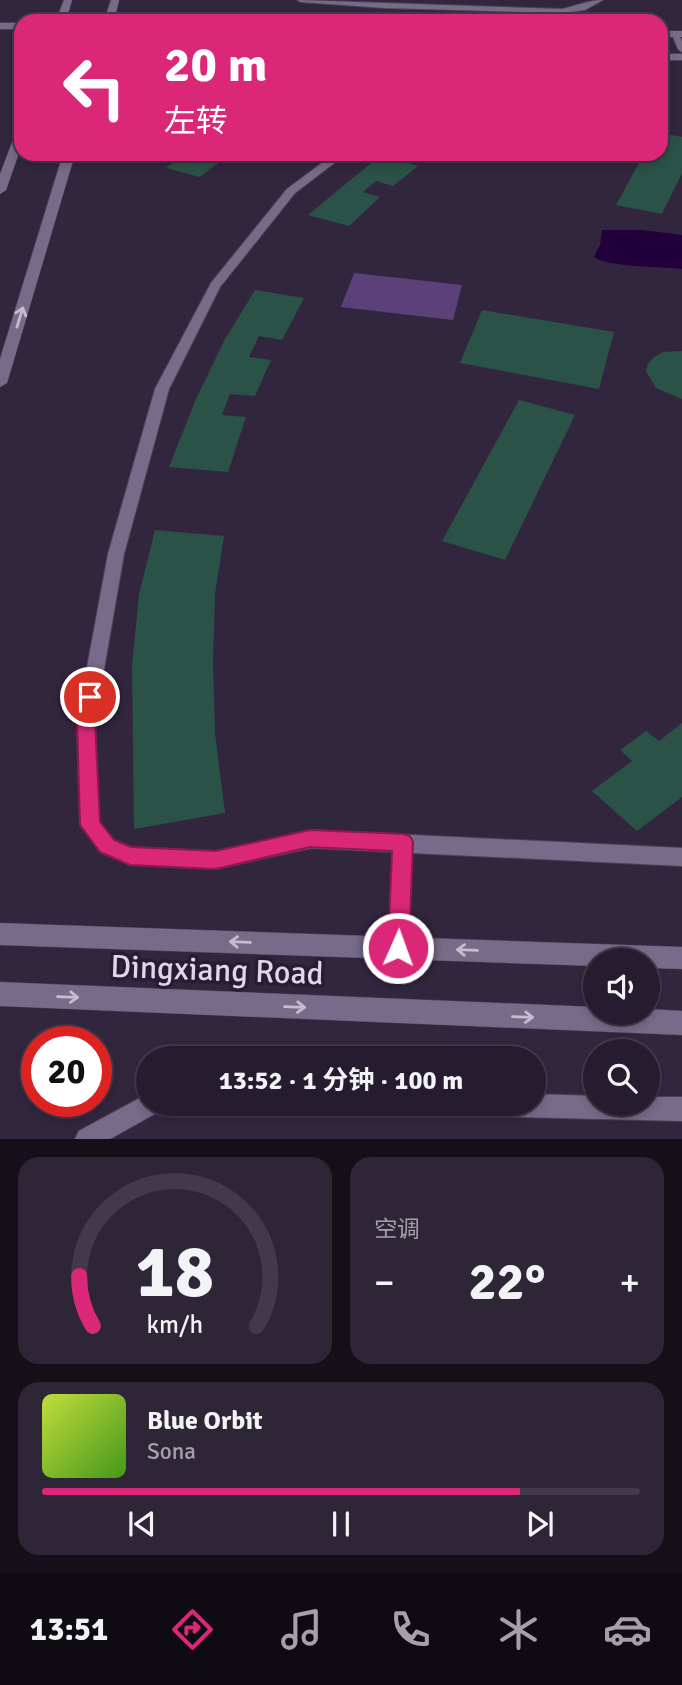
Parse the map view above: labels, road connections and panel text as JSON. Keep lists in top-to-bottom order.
{
  "streets": {
    "street": ["Dingxiang Road"]
  },
  "page": {
    "turn": ["20 m", "左转"],
    "limit": "20",
    "trip": "13:52 · 1 分钟 · 100 m",
    "tile": "空调",
    "heat": ["−", "22°", "+"],
    "song": ["Blue Orbit", "Sona"],
    "tabs": "13:51",
    "gauge": ["18", "km/h"]
  }
}
